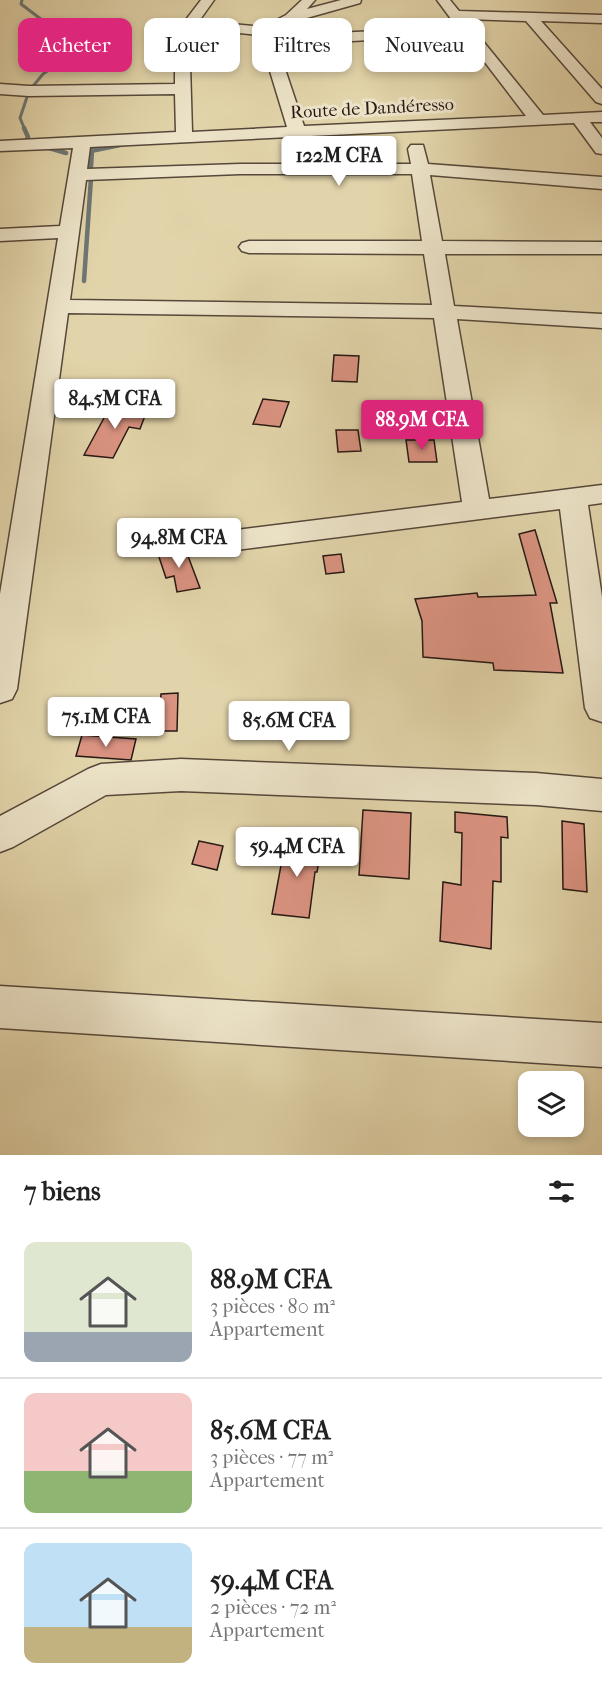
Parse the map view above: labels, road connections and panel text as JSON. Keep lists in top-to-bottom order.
{
  "streets": {
    "street": ["Route de Dandéresso"]
  },
  "page": {
    "chip": [
      "Acheter",
      "Louer",
      "Filtres",
      "Nouveau"
    ],
    "price": [
      "122M CFA",
      "84.5M CFA",
      "88.9M CFA",
      "94.8M CFA",
      "75.1M CFA",
      "85.6M CFA",
      "59.4M CFA"
    ],
    "heading": "7 biens",
    "list": [
      {
        "name": "88.9M CFA",
        "note": "3 pièces · 80 m² · Appartement"
      },
      {
        "name": "85.6M CFA",
        "note": "3 pièces · 77 m² · Appartement"
      },
      {
        "name": "59.4M CFA",
        "note": "2 pièces · 72 m² · Appartement"
      }
    ]
  }
}
